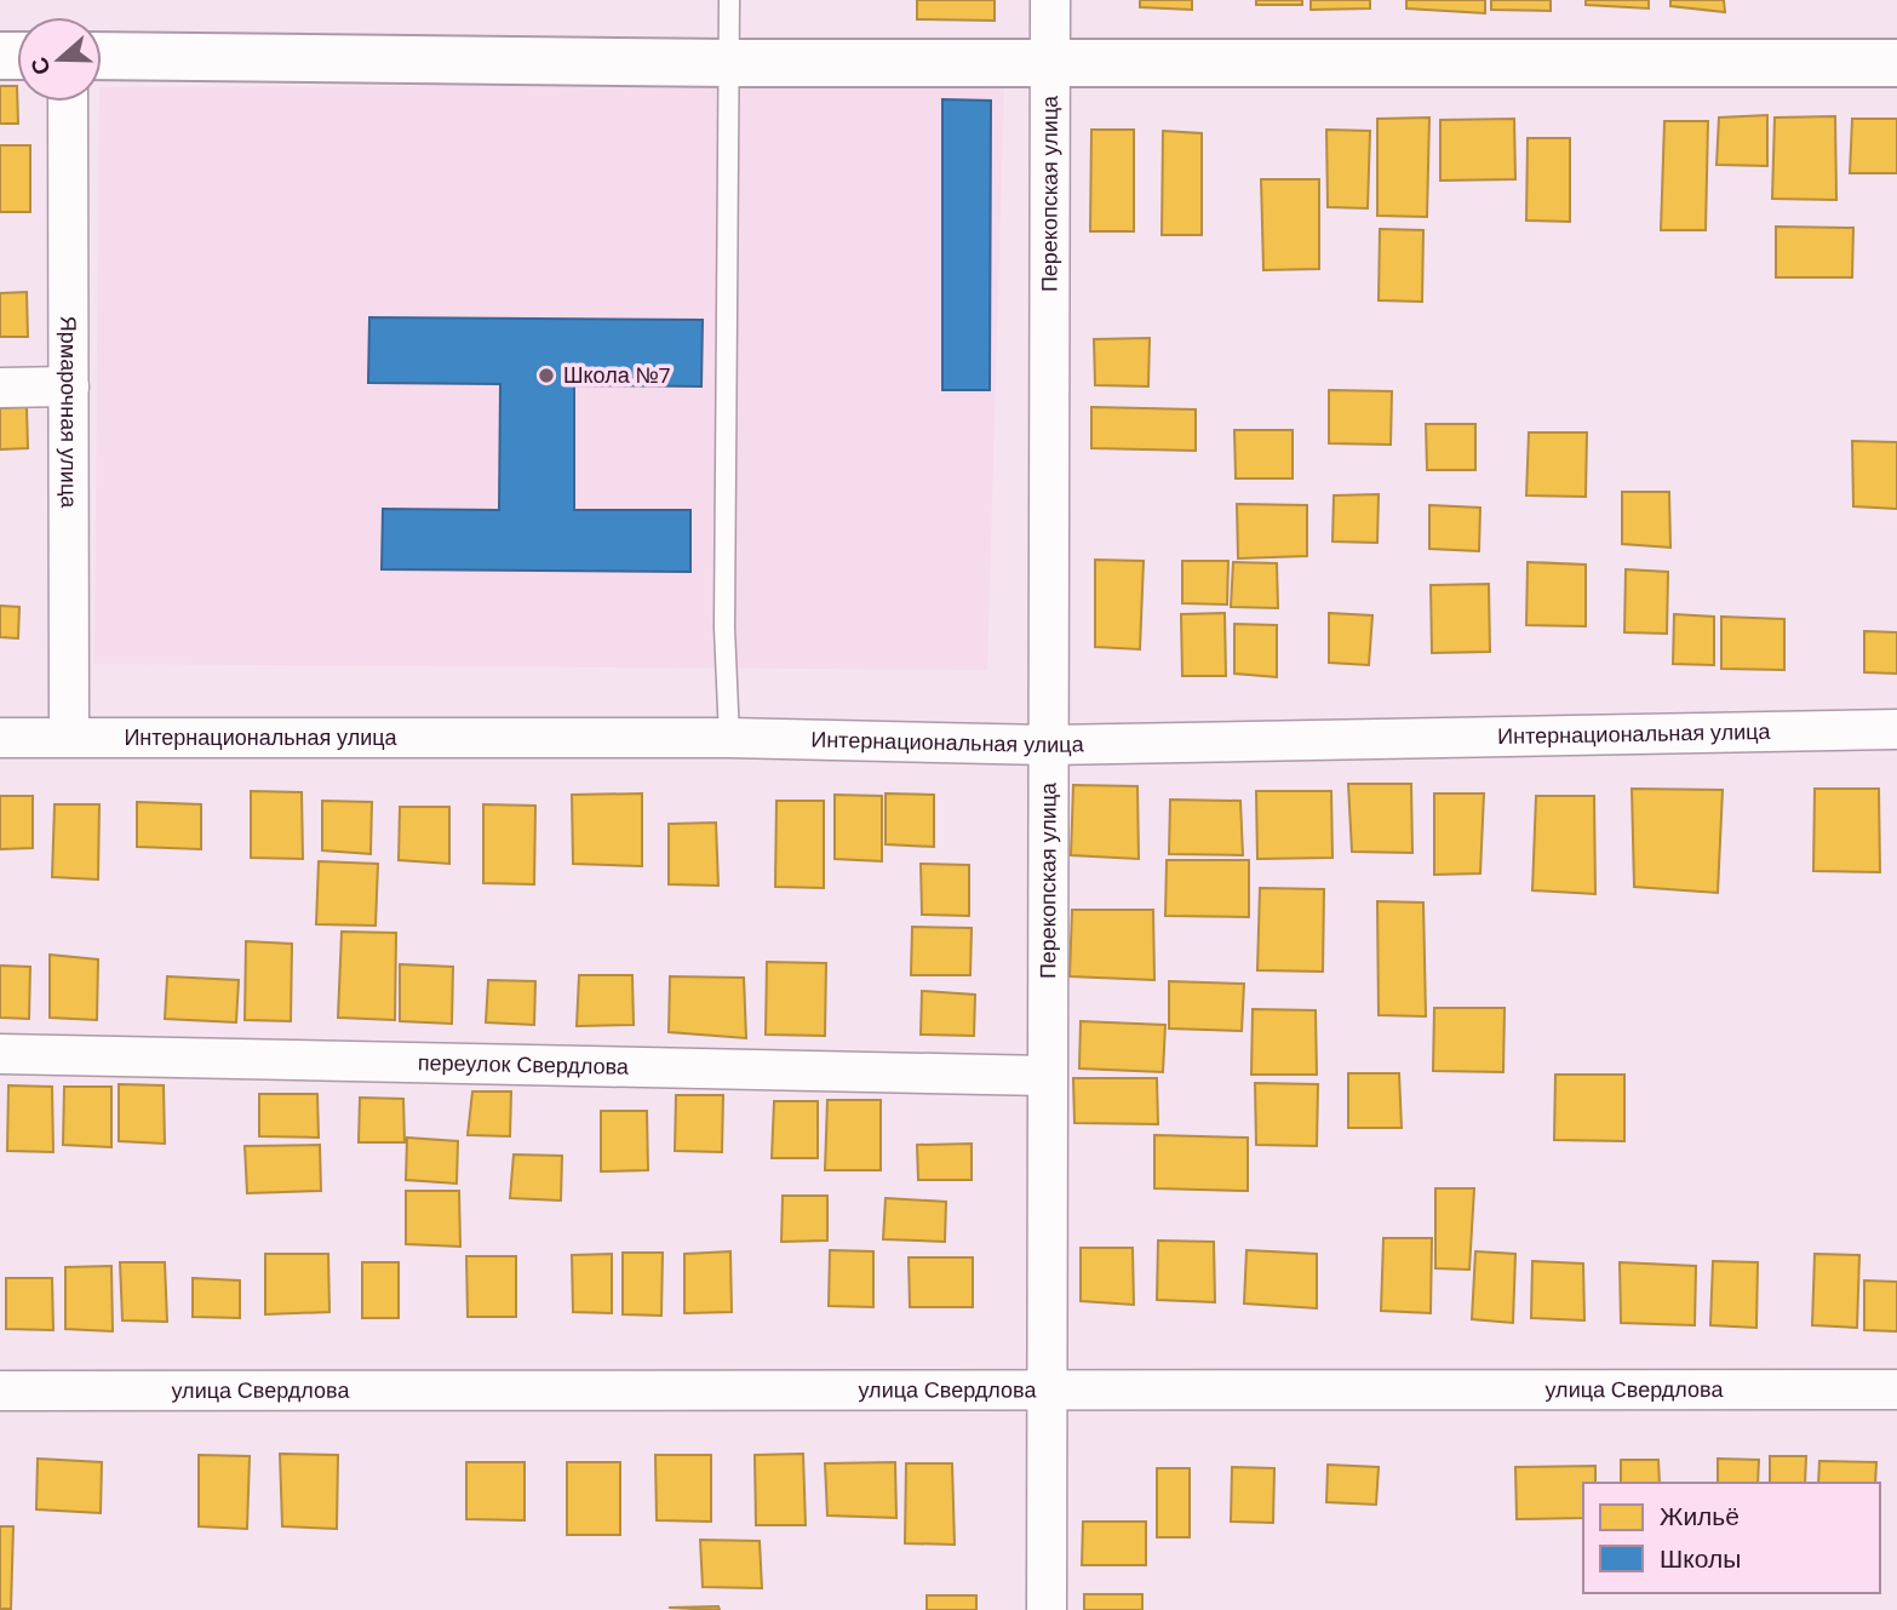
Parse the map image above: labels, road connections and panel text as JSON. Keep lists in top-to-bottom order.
{
  "streets": {
    "street": [
      "Перекопская улица",
      "Ярмарочная улица",
      "Интернациональная улица",
      "переулок Свердлова",
      "улица Свердлова"
    ]
  },
  "crossings": [
    ["Перекопская улица", "Интернациональная улица"],
    ["Перекопская улица", "переулок Свердлова"],
    ["Перекопская улица", "улица Свердлова"],
    ["Ярмарочная улица", "Интернациональная улица"]
  ],
  "places": ["Школа №7"],
  "legend": ["Жильё", "Школы"],
  "north": "left"
}
